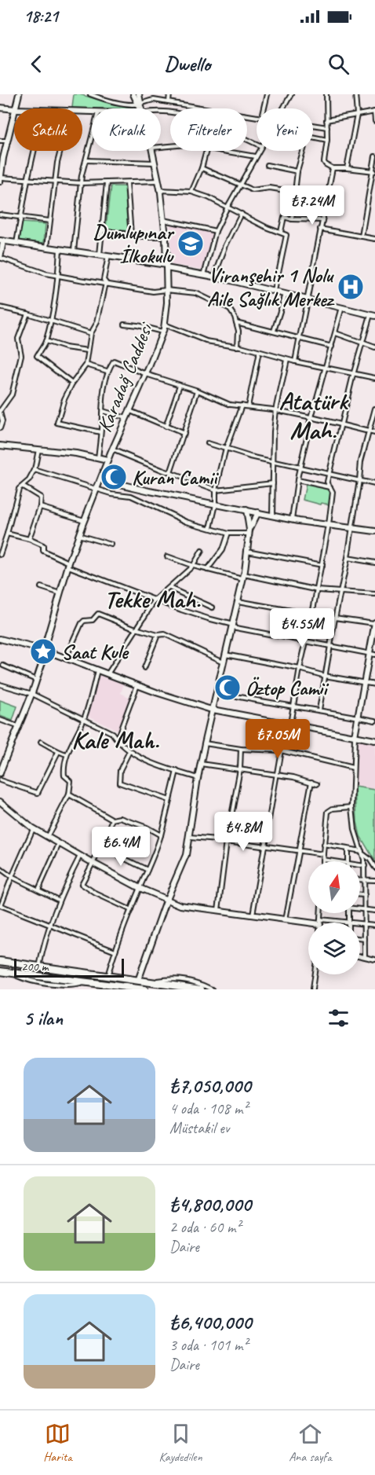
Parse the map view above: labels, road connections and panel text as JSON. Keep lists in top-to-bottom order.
{
  "streets": {
    "street": ["Karadağ Caddesi"]
  },
  "districts": ["Atatürk Mah.", "Tekke Mah.", "Kale Mah."],
  "places": {
    "school or university": ["Dumlupınar İlkokulu"],
    "hospital": ["Viranşehir 1 Nolu Aile Sağlık Merkez"],
    "mosque": ["Kuran Camii", "Öztop Camii"],
    "place": ["Saat Kule"]
  },
  "scale_bar": "200 m",
  "north": "top",
  "page": {
    "status": "18:21",
    "header": "Dwello",
    "chip": [
      "Satılık",
      "Kiralık",
      "Filtreler",
      "Yeni"
    ],
    "price": [
      "₺7.24M",
      "₺4.55M",
      "₺7.05M",
      "₺4.8M",
      "₺6.4M"
    ],
    "scale": "200 m",
    "heading": "5 ilan",
    "list": [
      {
        "name": "₺7,050,000",
        "note": "4 oda · 108 m² · Müstakil ev"
      },
      {
        "name": "₺4,800,000",
        "note": "2 oda · 60 m² · Daire"
      },
      {
        "name": "₺6,400,000",
        "note": "3 oda · 101 m² · Daire"
      }
    ],
    "tabs": ["Harita", "Kaydedilen", "Ana sayfa"]
  }
}
